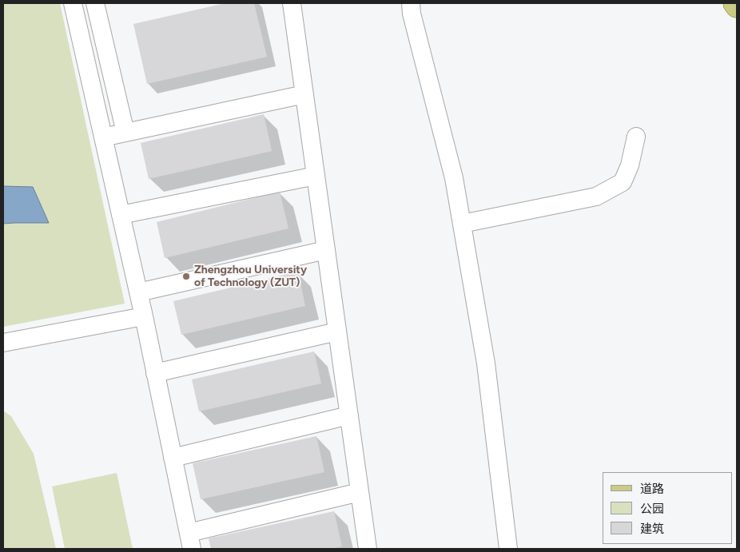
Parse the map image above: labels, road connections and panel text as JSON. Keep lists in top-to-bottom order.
{
  "places": ["Zhengzhou University of Technology (ZUT)"],
  "legend": ["道路", "公园", "建筑"]
}
